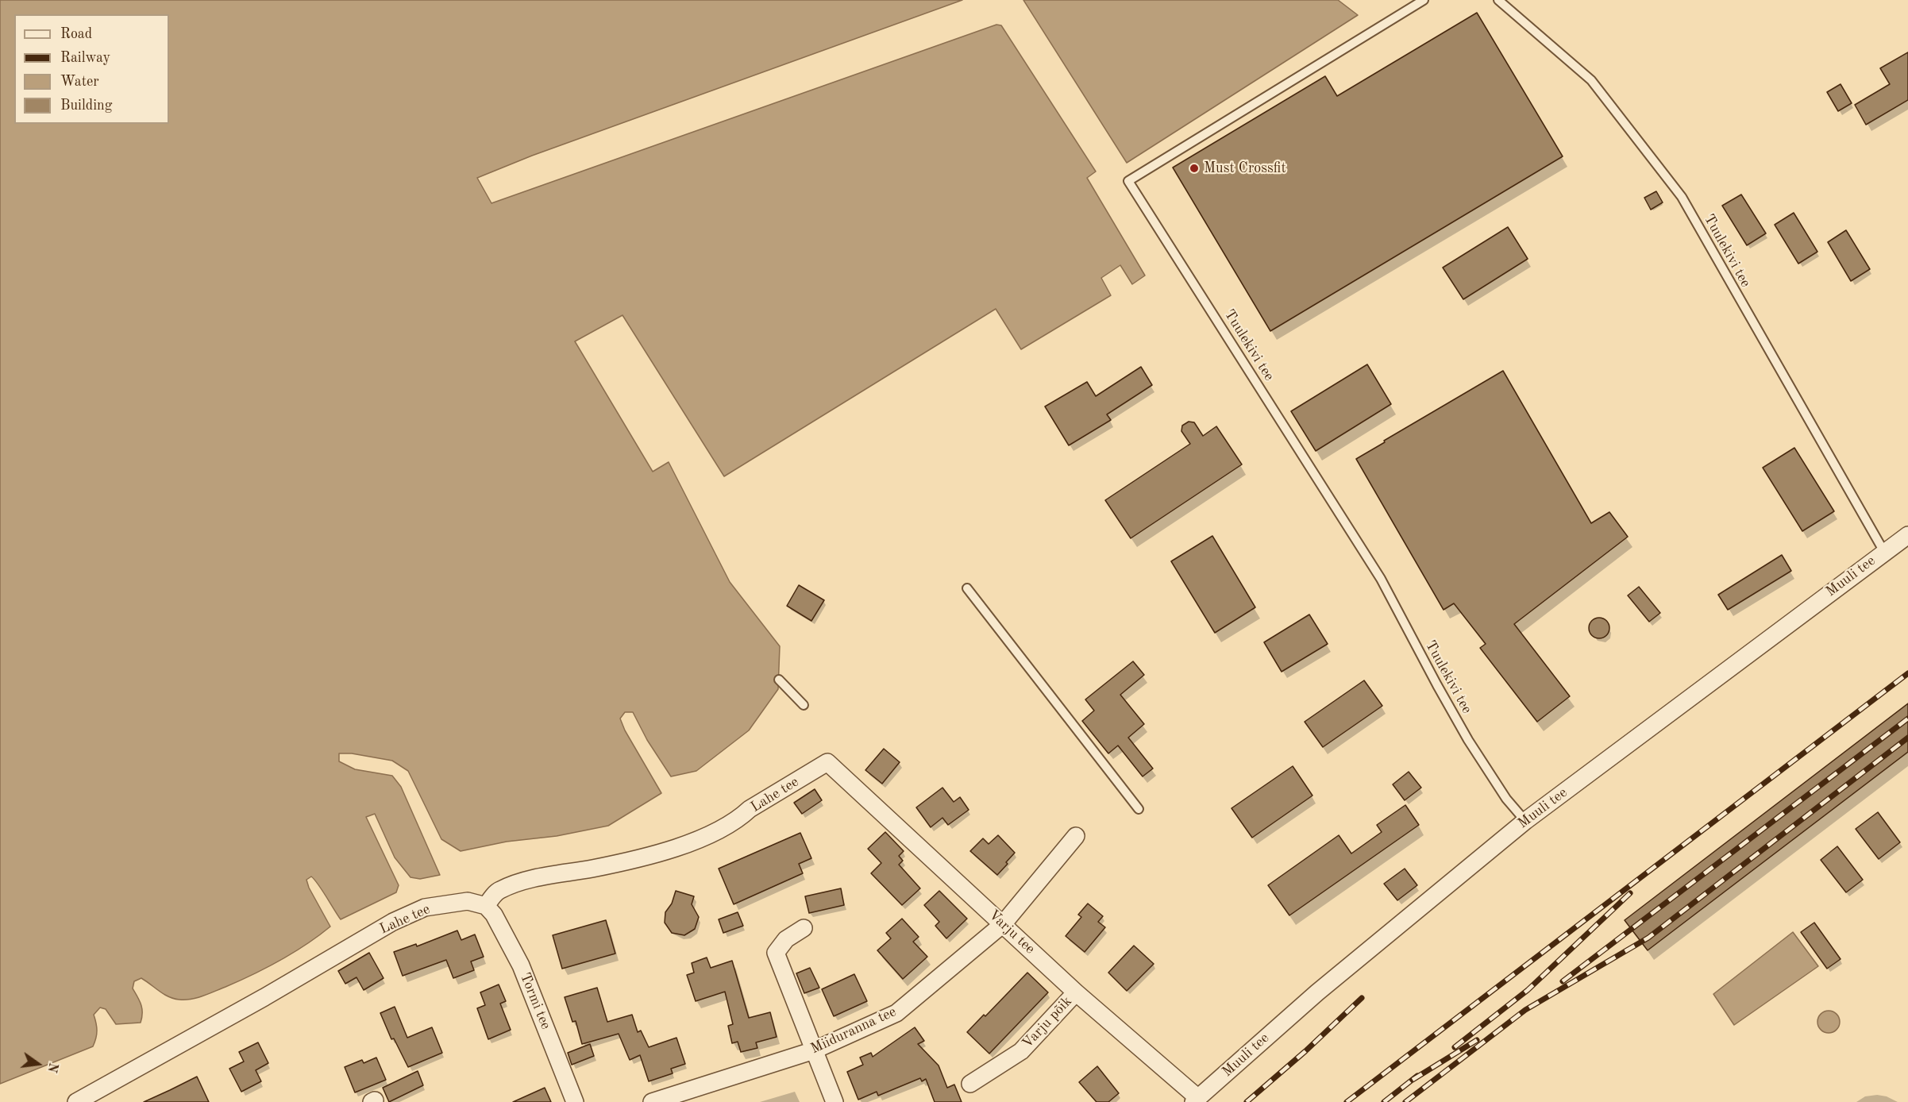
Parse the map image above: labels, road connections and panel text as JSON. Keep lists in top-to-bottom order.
{
  "streets": {
    "street": [
      "Muuli tee",
      "Lahe tee",
      "Varju tee",
      "Tormi tee",
      "Varju põik",
      "Miiduranna tee"
    ],
    "lane": ["Tuulekivi tee"]
  },
  "crossings": [
    ["Tuulekivi tee", "Muuli tee"],
    ["Muuli tee", "Varju tee"],
    ["Lahe tee", "Varju tee"],
    ["Lahe tee", "Tormi tee"],
    ["Varju tee", "Varju põik"],
    ["Varju tee", "Miiduranna tee"]
  ],
  "places": ["Must Crossfit"],
  "legend": [
    "Road",
    "Railway",
    "Water",
    "Building"
  ],
  "north": "right"
}
